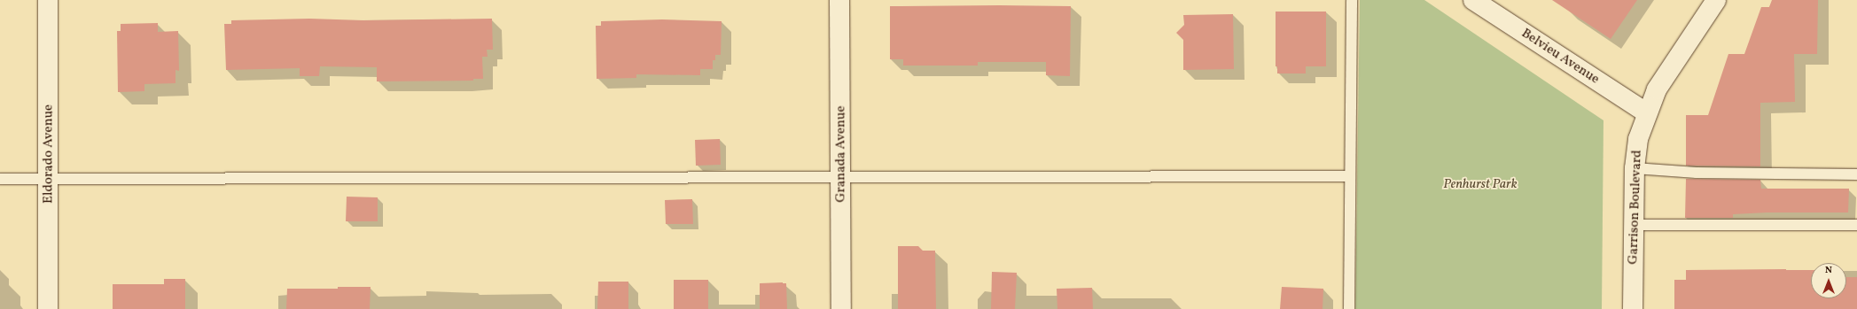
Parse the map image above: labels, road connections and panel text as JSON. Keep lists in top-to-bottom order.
{
  "streets": {
    "street": [
      "Belvieu Avenue",
      "Eldorado Avenue",
      "Granada Avenue",
      "Garrison Boulevard"
    ]
  },
  "crossings": [
    ["Belvieu Avenue", "Garrison Boulevard"]
  ],
  "parks": ["Penhurst Park"],
  "north": "top"
}
